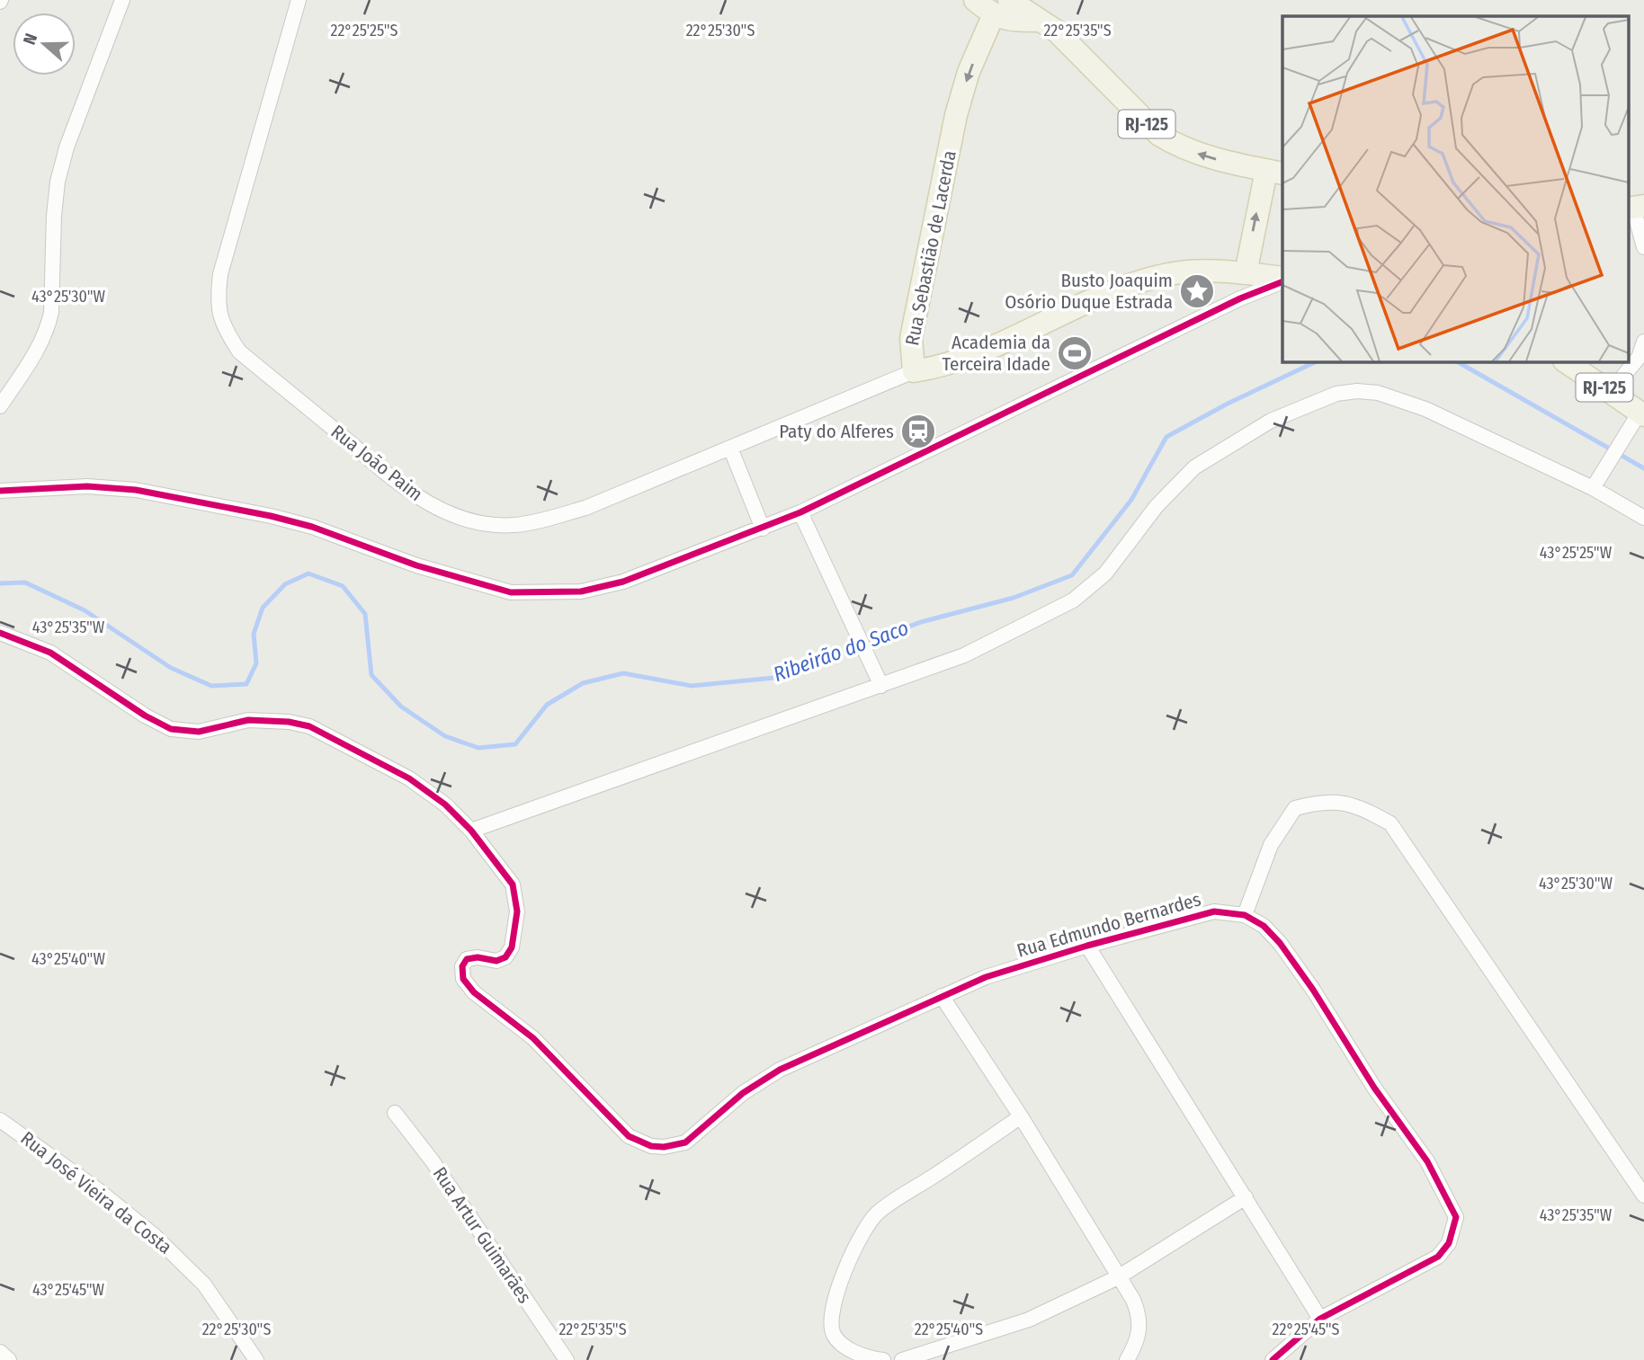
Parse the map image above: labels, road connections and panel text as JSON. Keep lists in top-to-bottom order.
{
  "streets": {
    "main road": ["RJ-125", "Rua Sebastião de Lacerda"],
    "street": [
      "Rua João Paim",
      "Rua Edmundo Bernardes",
      "Rua José Vieira da Costa",
      "Rua Artur Guimarães"
    ]
  },
  "crossings": [
    ["RJ-125", "Rua Sebastião de Lacerda"],
    ["Rua Sebastião de Lacerda", "Rua João Paim"]
  ],
  "one_way": ["Rua Sebastião de Lacerda"],
  "water": ["Ribeirão do Saco"],
  "places": {
    "place": ["Busto Joaquim Osório Duque Estrada"],
    "sports": ["Academia da Terceira Idade"],
    "station": ["Paty do Alferes"]
  },
  "north": "left",
  "coordinates": [
    "22°25'25\"S",
    "22°25'30\"S",
    "22°25'35\"S",
    "43°25'30\"W",
    "43°25'25\"W",
    "43°25'35\"W",
    "43°25'40\"W",
    "43°25'45\"W",
    "22°25'40\"S",
    "22°25'45\"S"
  ]
}
